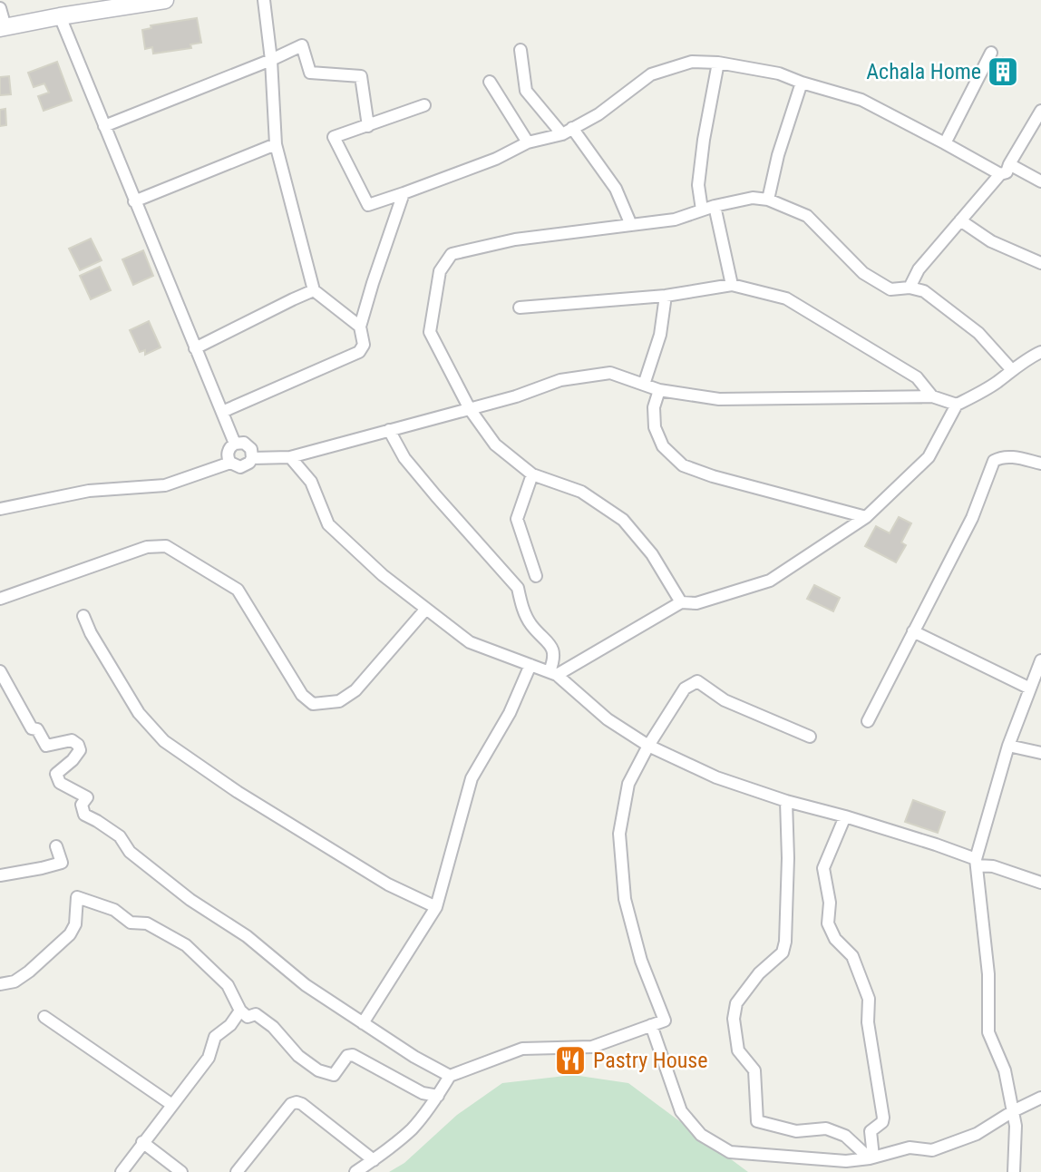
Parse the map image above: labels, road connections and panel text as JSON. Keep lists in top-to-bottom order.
{
  "places": {
    "building": ["Achala Home"],
    "restaurant": ["Pastry House"]
  }
}
